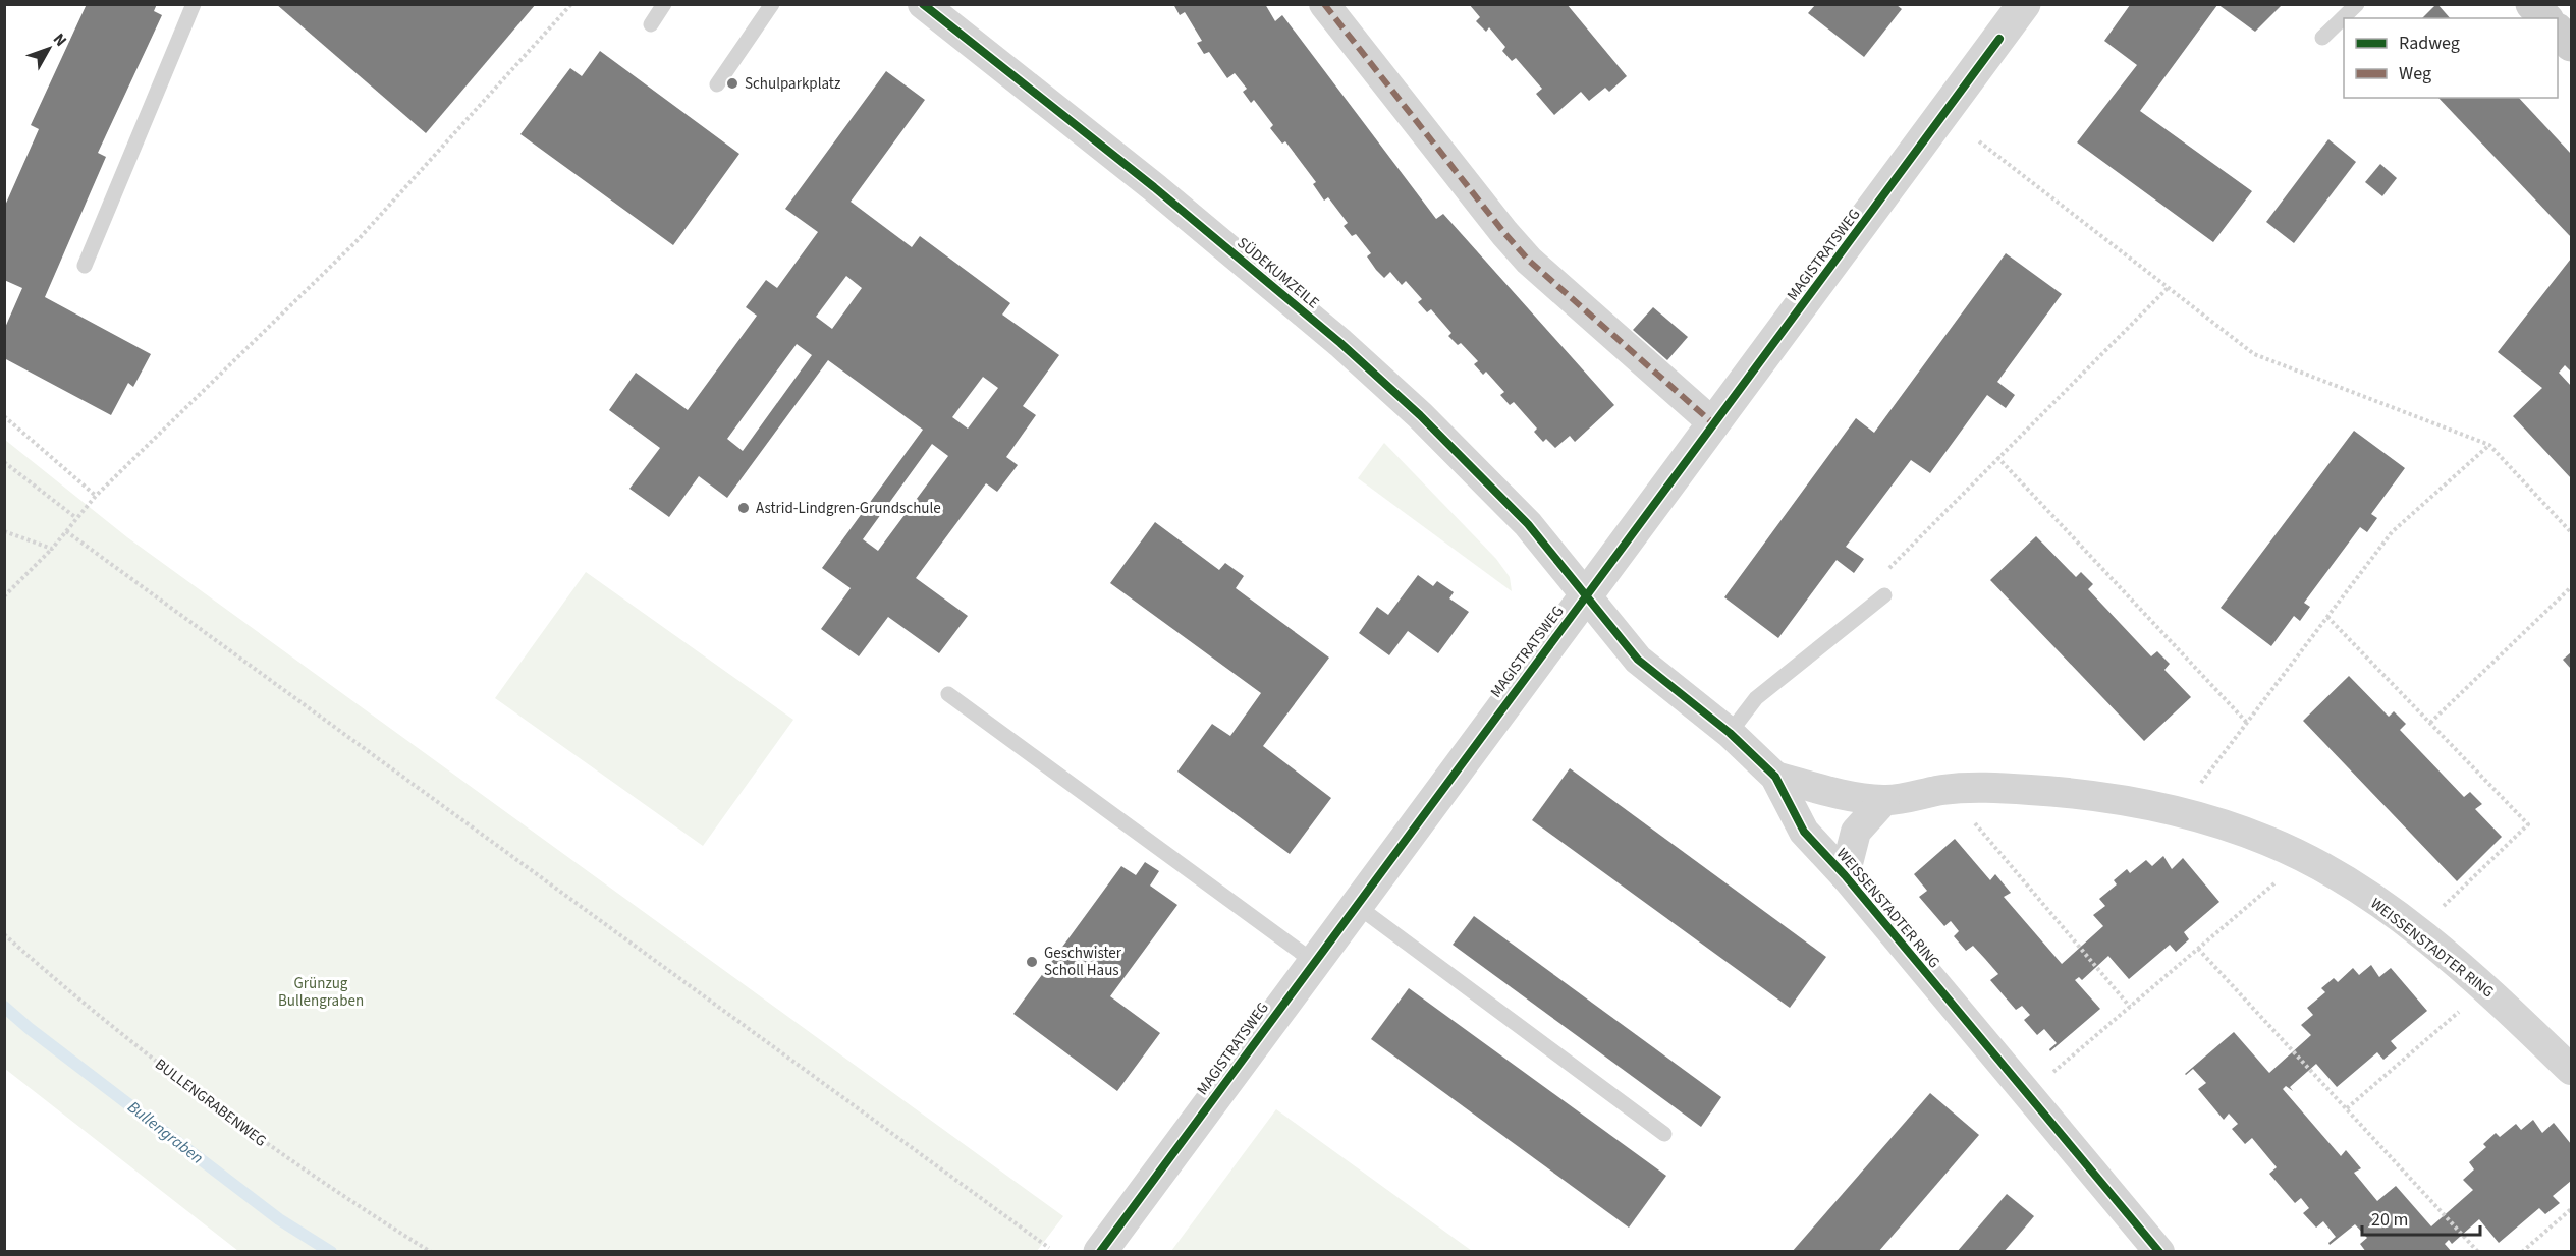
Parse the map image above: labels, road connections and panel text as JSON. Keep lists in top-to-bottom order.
{
  "streets": {
    "street": ["MAGISTRATSWEG", "SÜDEKUMZEILE", "WEISSENSTADTER RING"],
    "path": ["BULLENGRABENWEG"]
  },
  "crossings": [
    ["MAGISTRATSWEG", "SÜDEKUMZEILE"],
    ["MAGISTRATSWEG", "WEISSENSTADTER RING"],
    ["SÜDEKUMZEILE", "WEISSENSTADTER RING"]
  ],
  "water": ["Bullengraben"],
  "parks": ["Grünzug Bullengraben"],
  "places": ["Schulparkplatz", "Astrid-Lindgren-Grundschule", "Geschwister Scholl Haus"],
  "legend": ["Radweg", "Weg"],
  "scale_bar": "20 m",
  "north": "top right"
}
